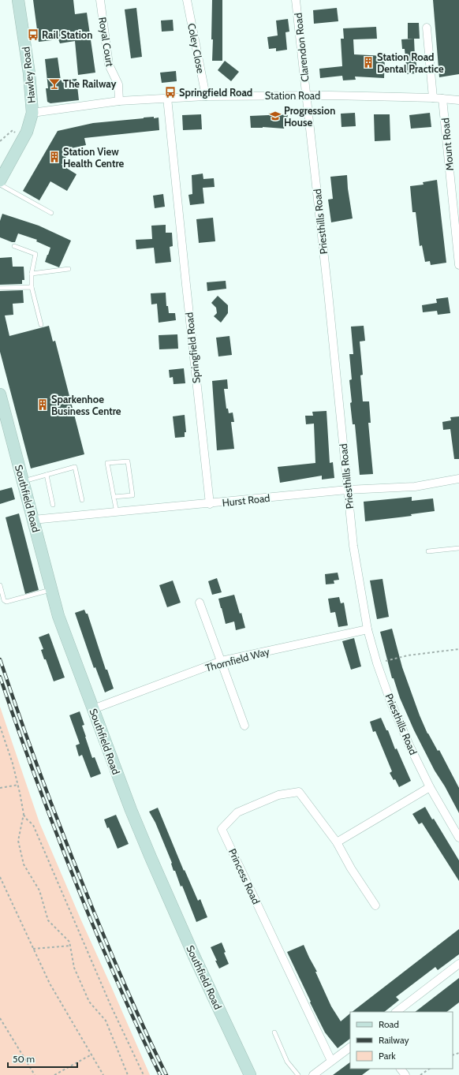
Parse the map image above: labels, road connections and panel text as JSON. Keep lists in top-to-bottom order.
{
  "streets": {
    "main road": ["Hawley Road", "Southfield Road"],
    "street": [
      "Royal Court",
      "Clarendon Road",
      "Coley Close",
      "Station Road",
      "Mount Road",
      "Priesthills Road",
      "Springfield Road",
      "Hurst Road",
      "Thornfield Way",
      "Princess Road"
    ]
  },
  "crossings": [
    ["Royal Court", "Station Road"],
    ["Clarendon Road", "Station Road"],
    ["Clarendon Road", "Priesthills Road"],
    ["Coley Close", "Station Road"],
    ["Hawley Road", "Station Road"],
    ["Station Road", "Mount Road"],
    ["Station Road", "Priesthills Road"],
    ["Station Road", "Springfield Road"],
    ["Priesthills Road", "Hurst Road"],
    ["Priesthills Road", "Thornfield Way"],
    ["Springfield Road", "Hurst Road"],
    ["Southfield Road", "Hurst Road"],
    ["Southfield Road", "Thornfield Way"]
  ],
  "places": {
    "bus stop": ["Rail Station", "Springfield Road"],
    "building": ["Station Road Dental Practice", "Station View Health Centre", "Sparkenhoe Business Centre"],
    "bar": ["The Railway"],
    "school or university": ["Progression House"]
  },
  "legend": ["Road", "Railway", "Park"],
  "scale_bar": "50 m"
}
